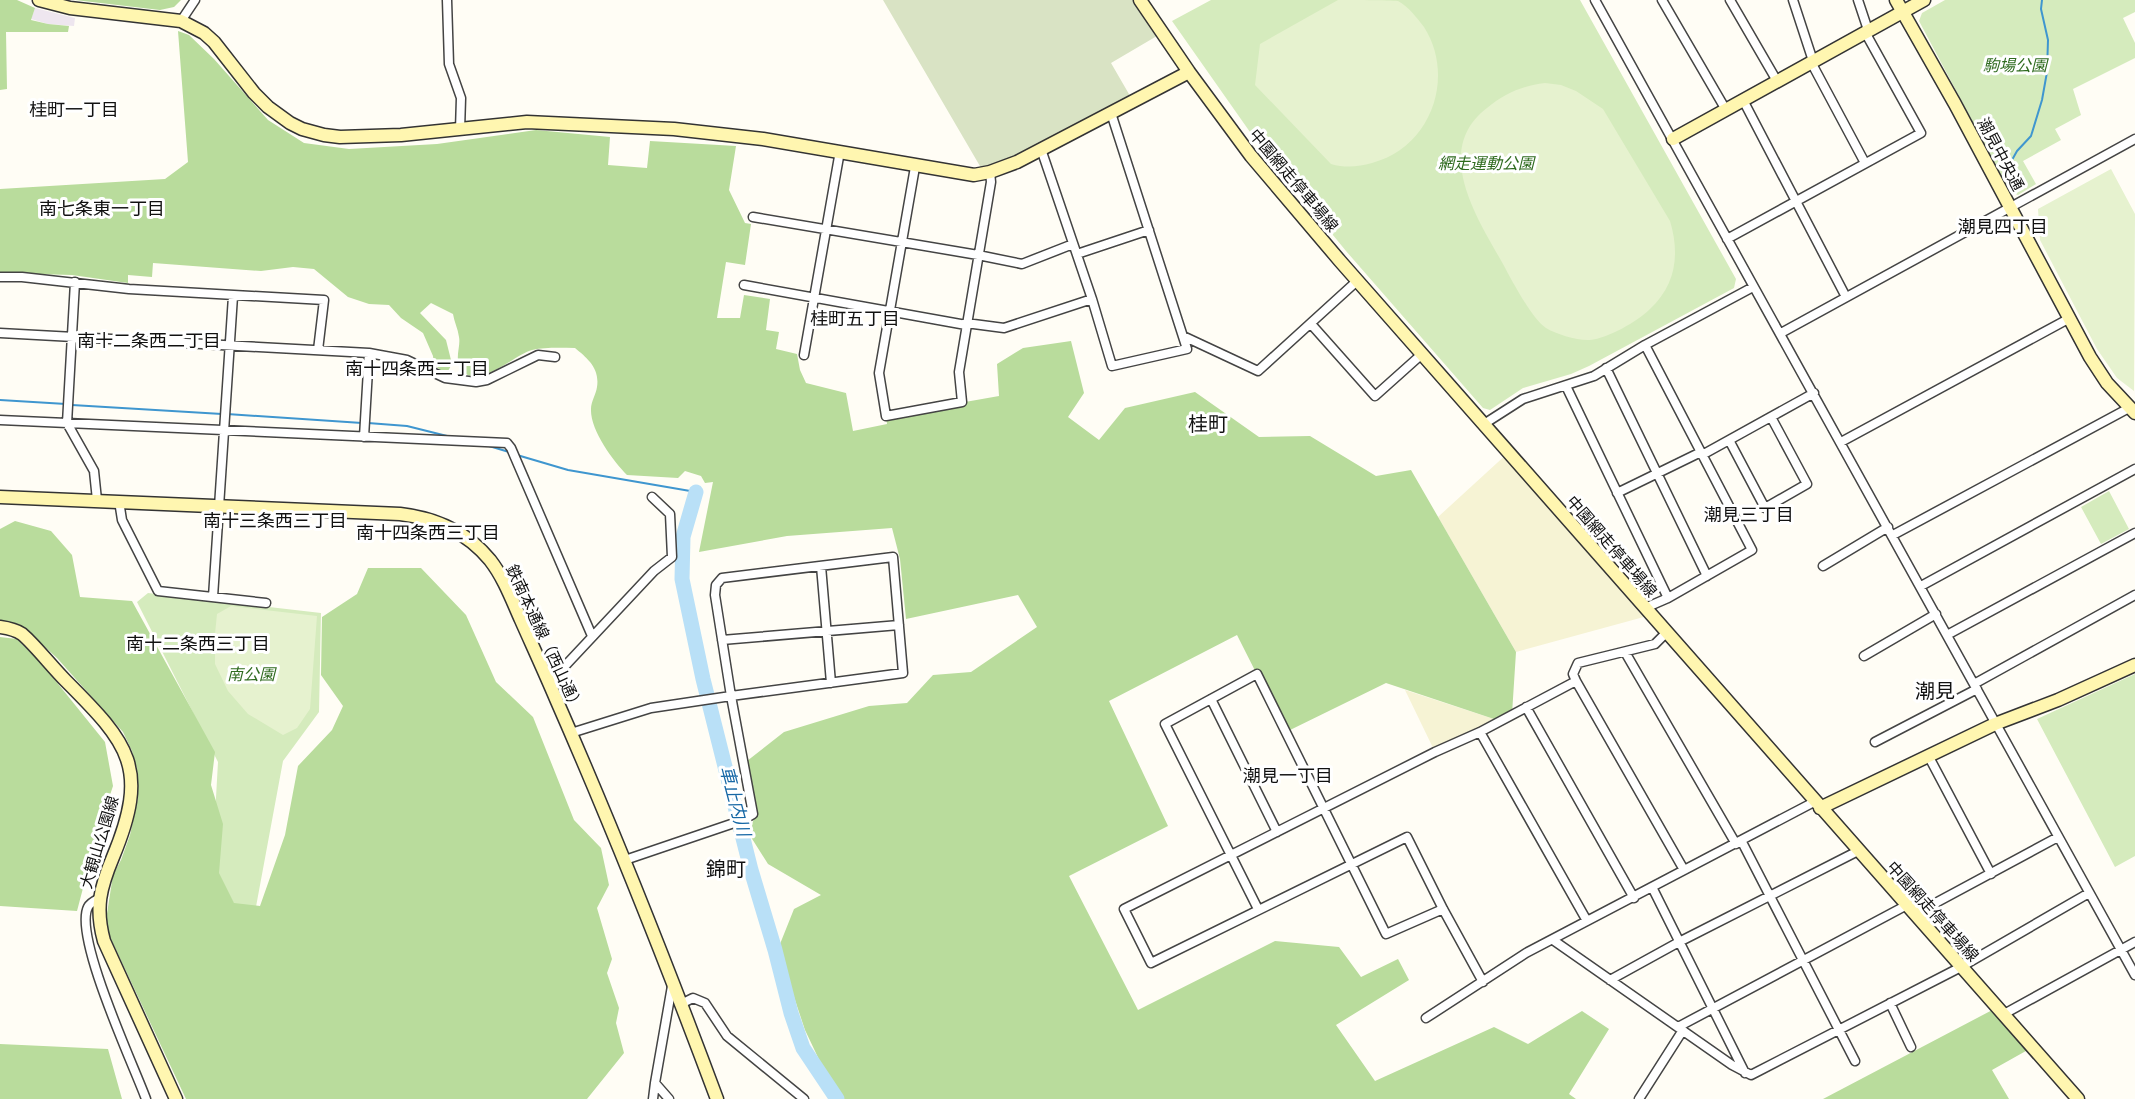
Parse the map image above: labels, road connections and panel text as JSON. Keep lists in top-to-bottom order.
{
  "streets": {
    "street": [
      "潮見中央通",
      "中園網走停車場線",
      "鉄南本通線（西山通）",
      "大観山公園線"
    ]
  },
  "districts": [
    "桂町一丁目",
    "南七条東一丁目",
    "潮見四丁目",
    "桂町五丁目",
    "南十二条西二丁目",
    "南十四条西二丁目",
    "桂町",
    "潮見三丁目",
    "南十三条西三丁目",
    "南十四条西三丁目",
    "南十二条西三丁目",
    "潮見",
    "潮見一丁目",
    "錦町"
  ],
  "water": ["車止内川"],
  "parks": ["駒場公園", "網走運動公園", "南公園"]
}
